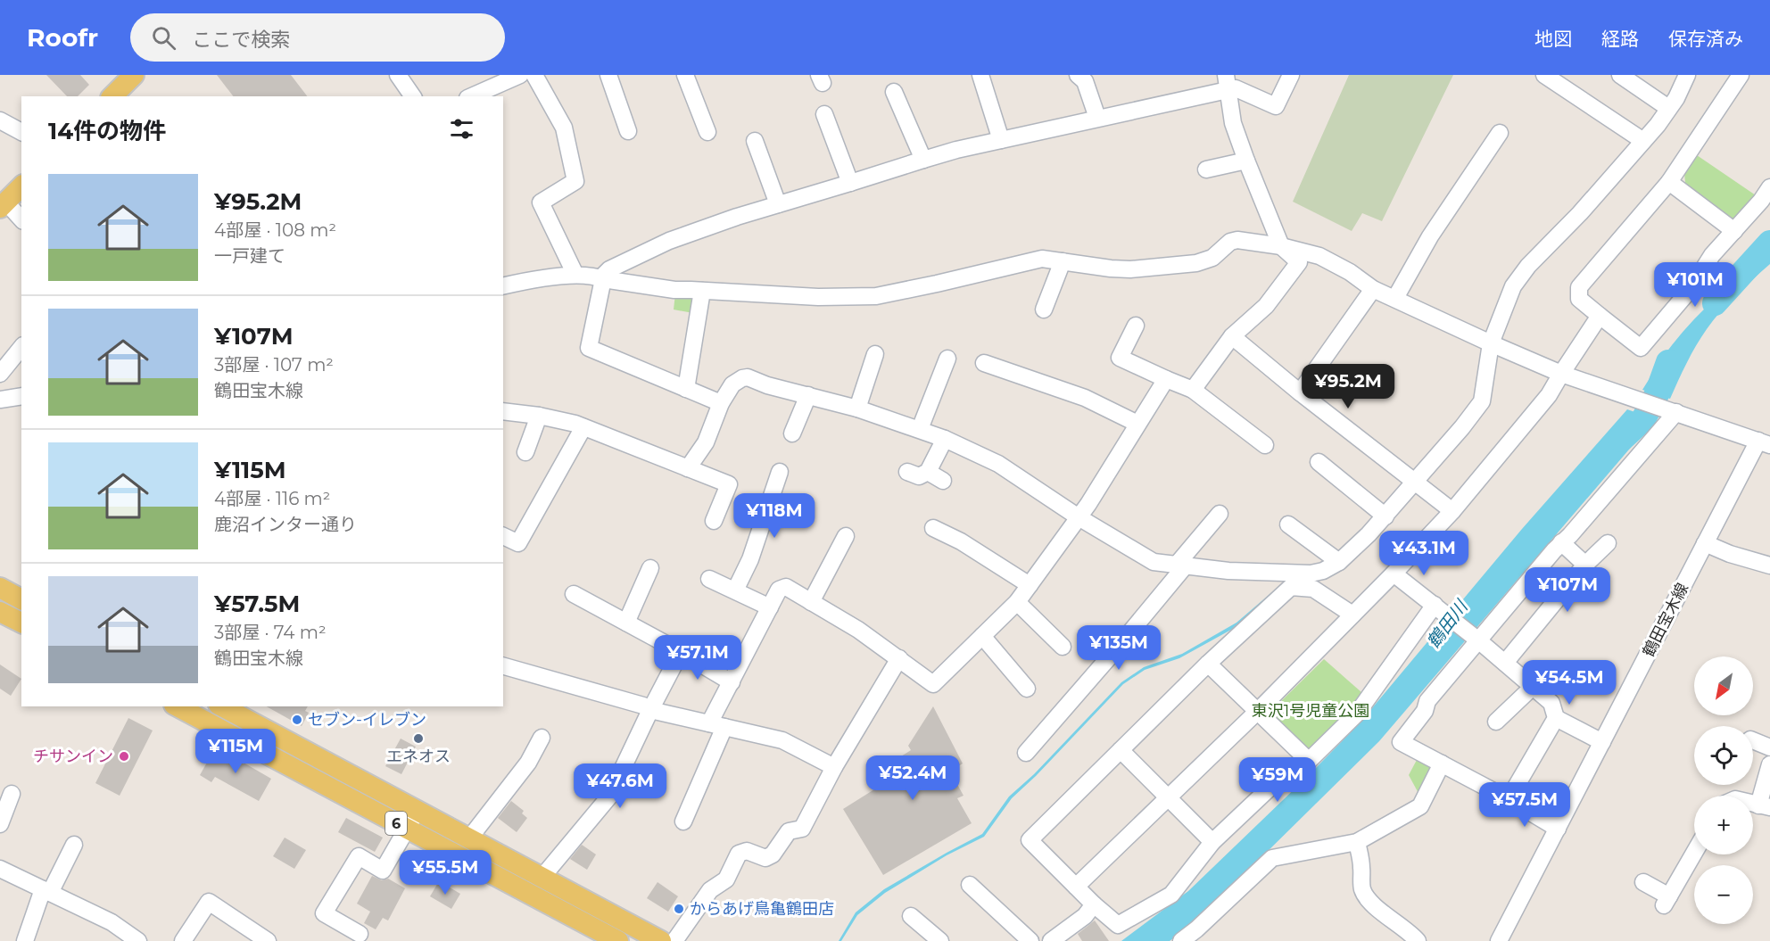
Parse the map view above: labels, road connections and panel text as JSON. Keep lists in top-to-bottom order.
{
  "streets": {
    "main road": ["6"],
    "street": ["鶴田宝木線"]
  },
  "water": ["鶴田川"],
  "parks": ["東沢1号児童公園"],
  "places": [
    "セブン-イレブン",
    "エネオス",
    "チサンイン",
    "からあげ鳥亀鶴田店"
  ],
  "north": "bottom left",
  "page": {
    "header": "Roofr",
    "search": "ここで検索",
    "nav": ["地図", "経路", "保存済み"],
    "heading": "14件の物件",
    "list": [
      {
        "name": "¥95.2M",
        "note": "4部屋 · 108 m² · 一戸建て"
      },
      {
        "name": "¥107M",
        "note": "3部屋 · 107 m² · 鶴田宝木線"
      },
      {
        "name": "¥115M",
        "note": "4部屋 · 116 m² · 鹿沼インター通り"
      },
      {
        "name": "¥57.5M",
        "note": "3部屋 · 74 m² · 鶴田宝木線"
      }
    ],
    "price": [
      "¥101M",
      "¥95.2M",
      "¥118M",
      "¥43.1M",
      "¥107M",
      "¥135M",
      "¥57.1M",
      "¥54.5M",
      "¥115M",
      "¥52.4M",
      "¥59M",
      "¥47.6M",
      "¥57.5M",
      "¥55.5M"
    ],
    "map_buttons": ["+", "−"]
  }
}
